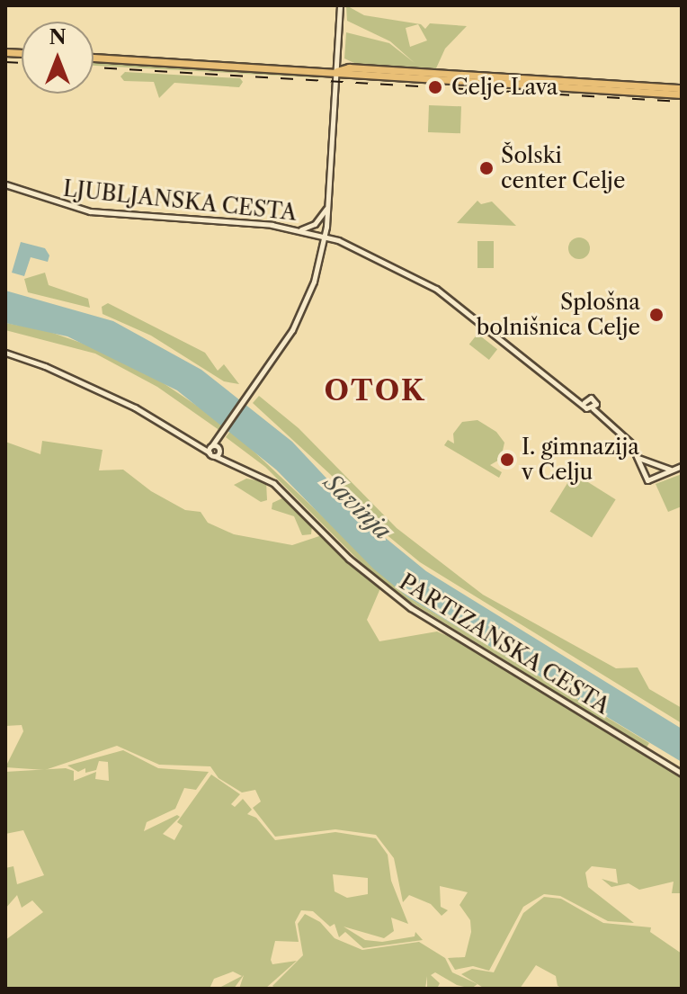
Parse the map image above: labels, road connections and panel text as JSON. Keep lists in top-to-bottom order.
{
  "streets": {
    "street": ["LJUBLJANSKA CESTA", "PARTIZANSKA CESTA"]
  },
  "districts": ["OTOK"],
  "water": ["Savinja"],
  "places": [
    "Celje Lava",
    "Šolski center Celje",
    "Splošna bolnišnica Celje",
    "I. gimnazija v Celju"
  ],
  "north": "top"
}
